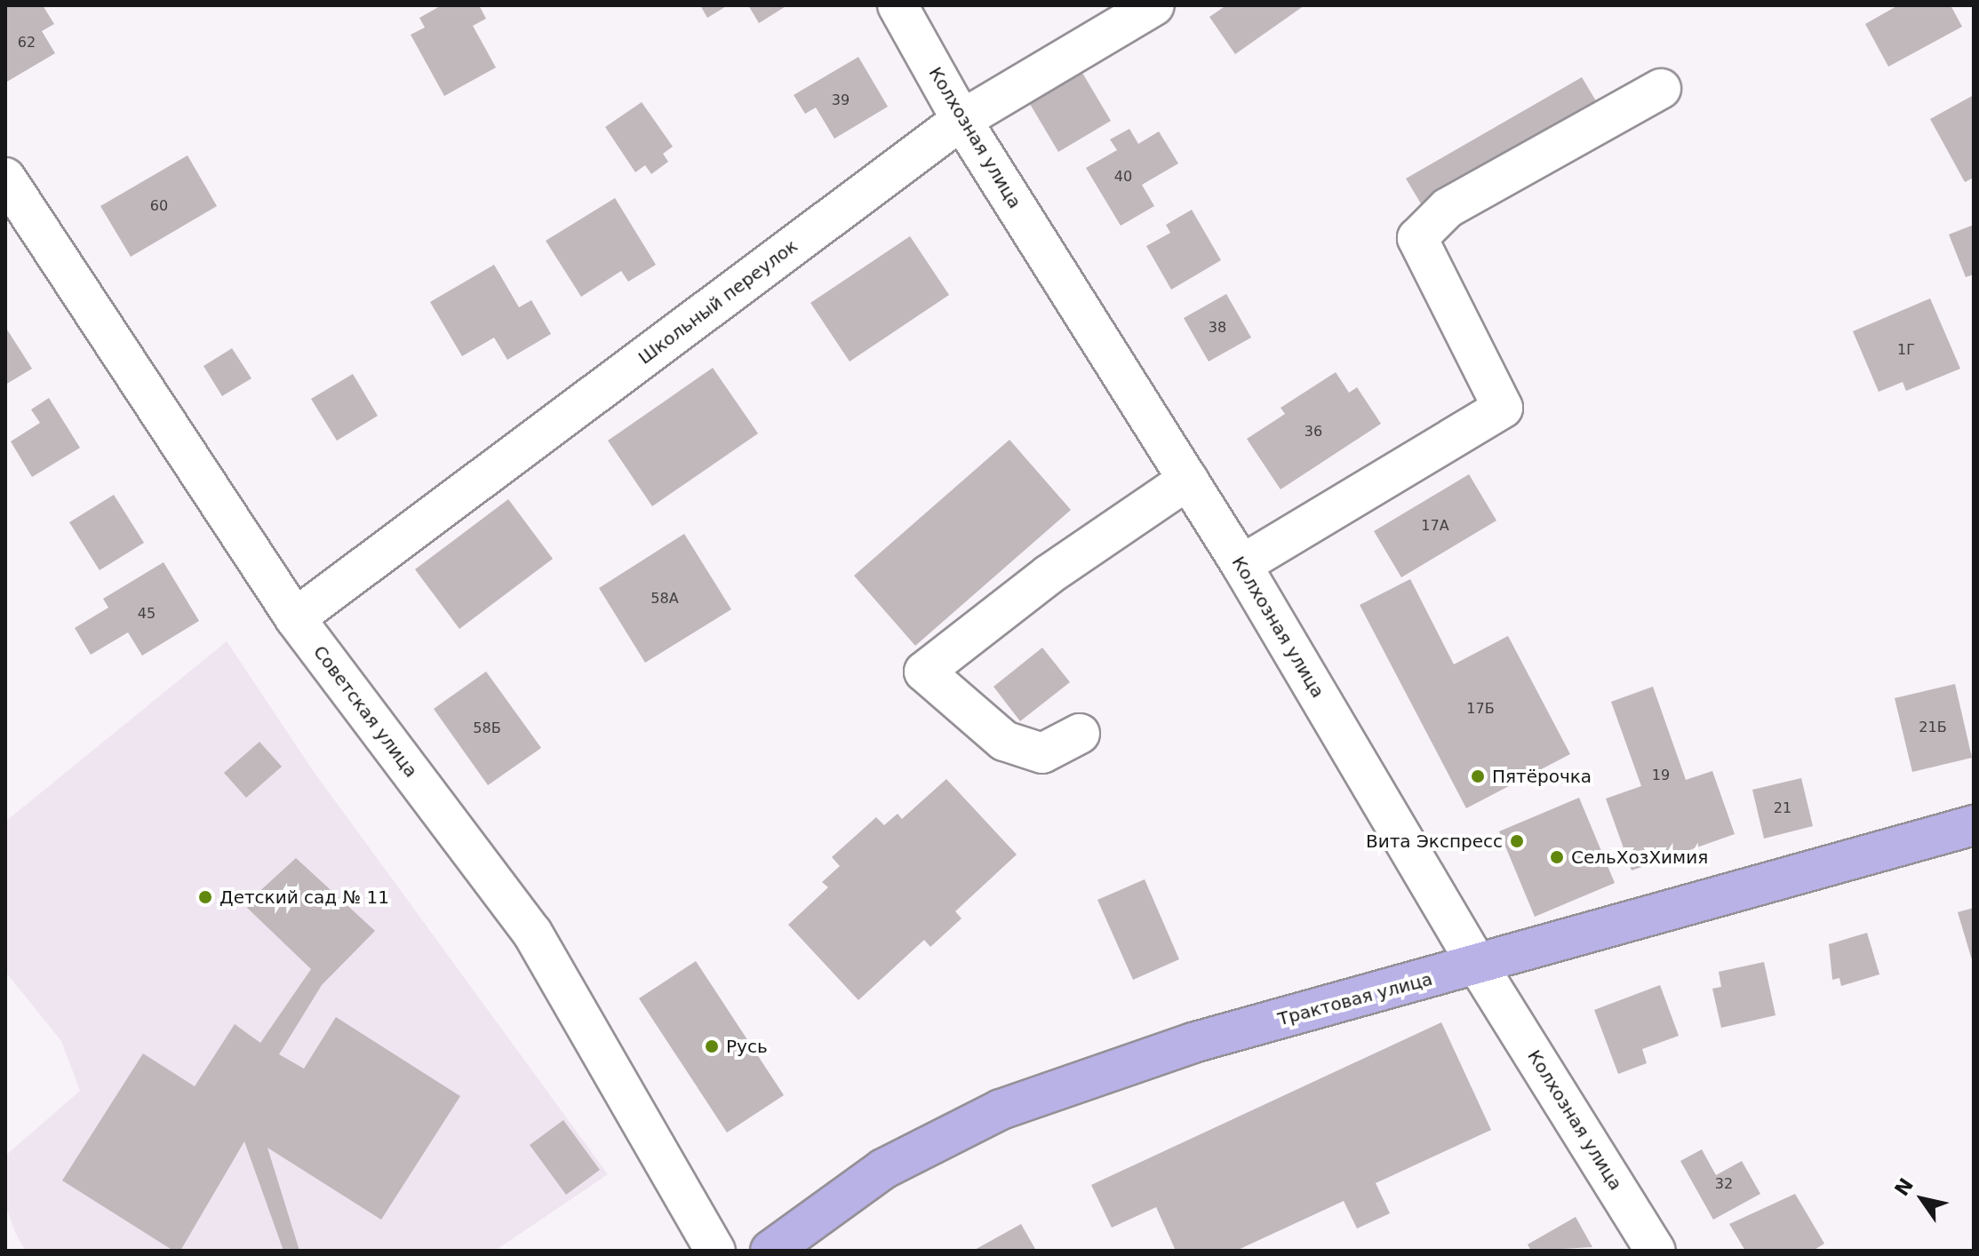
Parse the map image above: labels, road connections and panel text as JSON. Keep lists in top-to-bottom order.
{
  "streets": {
    "main road": ["Трактовая улица"],
    "street": ["Колхозная улица", "Школьный переулок", "Советская улица"]
  },
  "crossings": [
    ["Колхозная улица", "Школьный переулок"],
    ["Колхозная улица", "Трактовая улица"],
    ["Школьный переулок", "Советская улица"]
  ],
  "places": [
    "Пятёрочка",
    "Вита Экспресс",
    "СельХозХимия",
    "Детский сад № 11",
    "Русь"
  ],
  "house_numbers": [
    "62",
    "39",
    "40",
    "60",
    "38",
    "1Г",
    "36",
    "17А",
    "58А",
    "45",
    "17Б",
    "21Б",
    "58Б",
    "19",
    "21",
    "32"
  ],
  "north": "top left"
}
